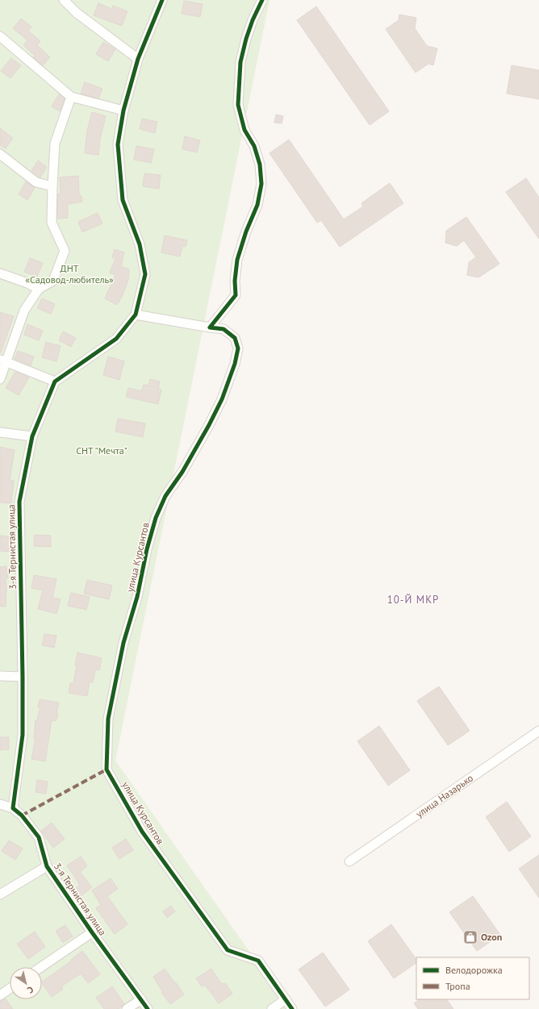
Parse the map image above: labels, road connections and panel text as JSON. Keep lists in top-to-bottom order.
{
  "streets": {
    "street": ["3-я Тернистая улица", "улица Курсантов", "улица Назарько"]
  },
  "districts": ["10-Й МКР"],
  "parks": ["ДНТ «Садовод-любитель»", "СНТ \"Мечта\""],
  "places": {
    "shop": ["Ozon"]
  },
  "legend": ["Велодорожка", "Тропа"],
  "north": "bottom right"
}
